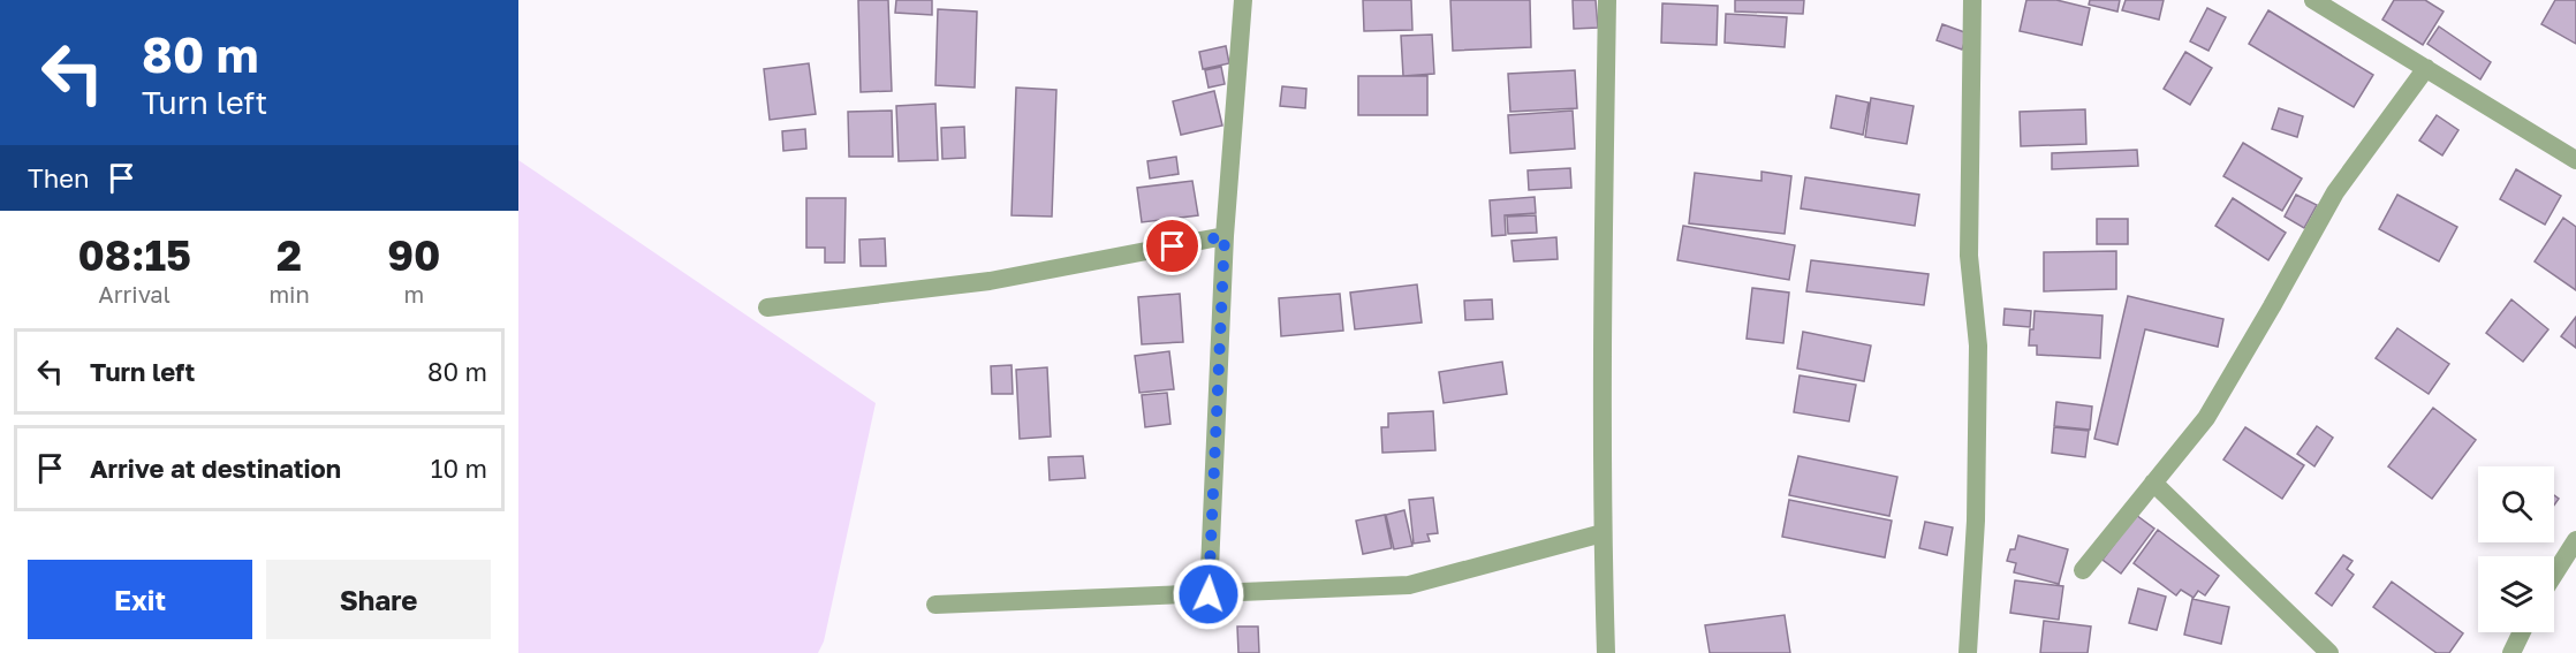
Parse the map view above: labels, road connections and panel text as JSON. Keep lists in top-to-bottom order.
{
  "page": {
    "turn": ["80 m", "Turn left"],
    "then": "Then",
    "eta": [
      "08:15",
      "Arrival",
      "2",
      "min",
      "90",
      "m"
    ],
    "list": [
      {
        "name": "Turn left",
        "value": "80 m"
      },
      {
        "name": "Arrive at destination",
        "value": "10 m"
      }
    ],
    "buttons": ["Exit", "Share"]
  }
}
